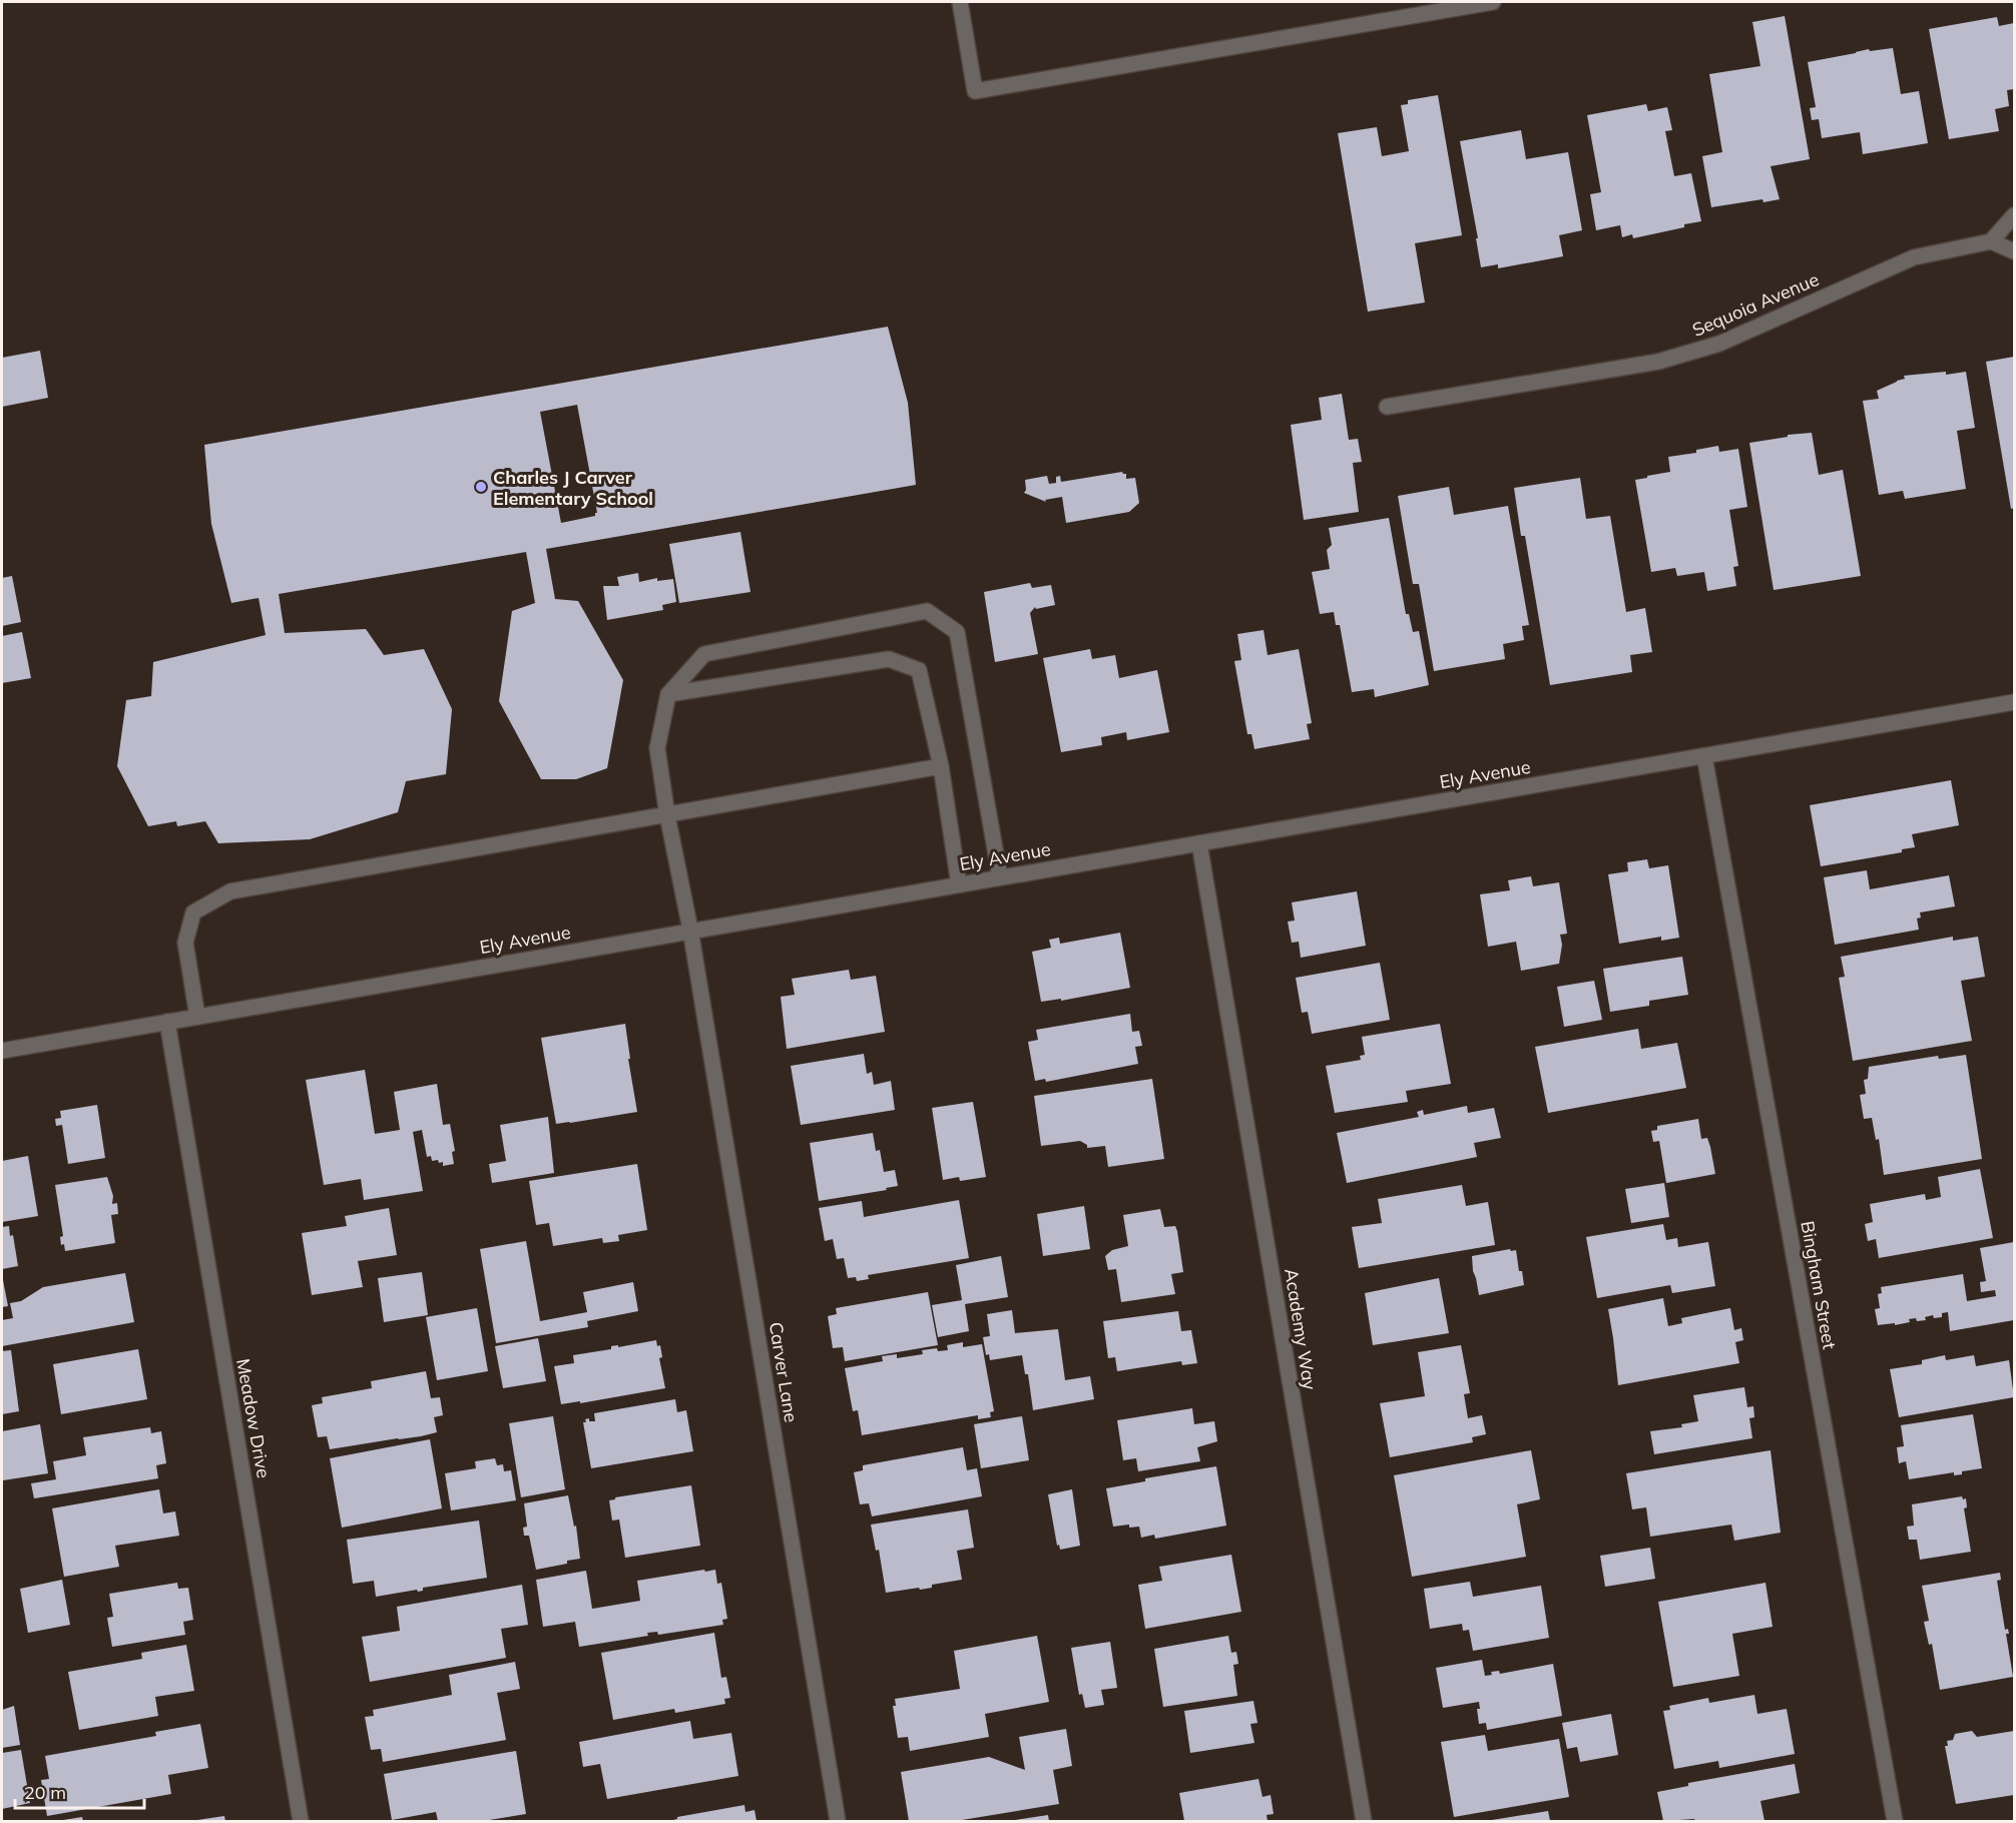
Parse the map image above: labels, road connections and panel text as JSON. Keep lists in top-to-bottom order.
{
  "streets": {
    "street": [
      "Sequoia Avenue",
      "Ely Avenue",
      "Bingham Street",
      "Academy Way",
      "Carver Lane",
      "Meadow Drive"
    ]
  },
  "crossings": [
    ["Ely Avenue", "Bingham Street"],
    ["Ely Avenue", "Academy Way"],
    ["Ely Avenue", "Carver Lane"],
    ["Ely Avenue", "Meadow Drive"]
  ],
  "places": ["Charles J Carver Elementary School"],
  "scale_bar": "20 m"
}
